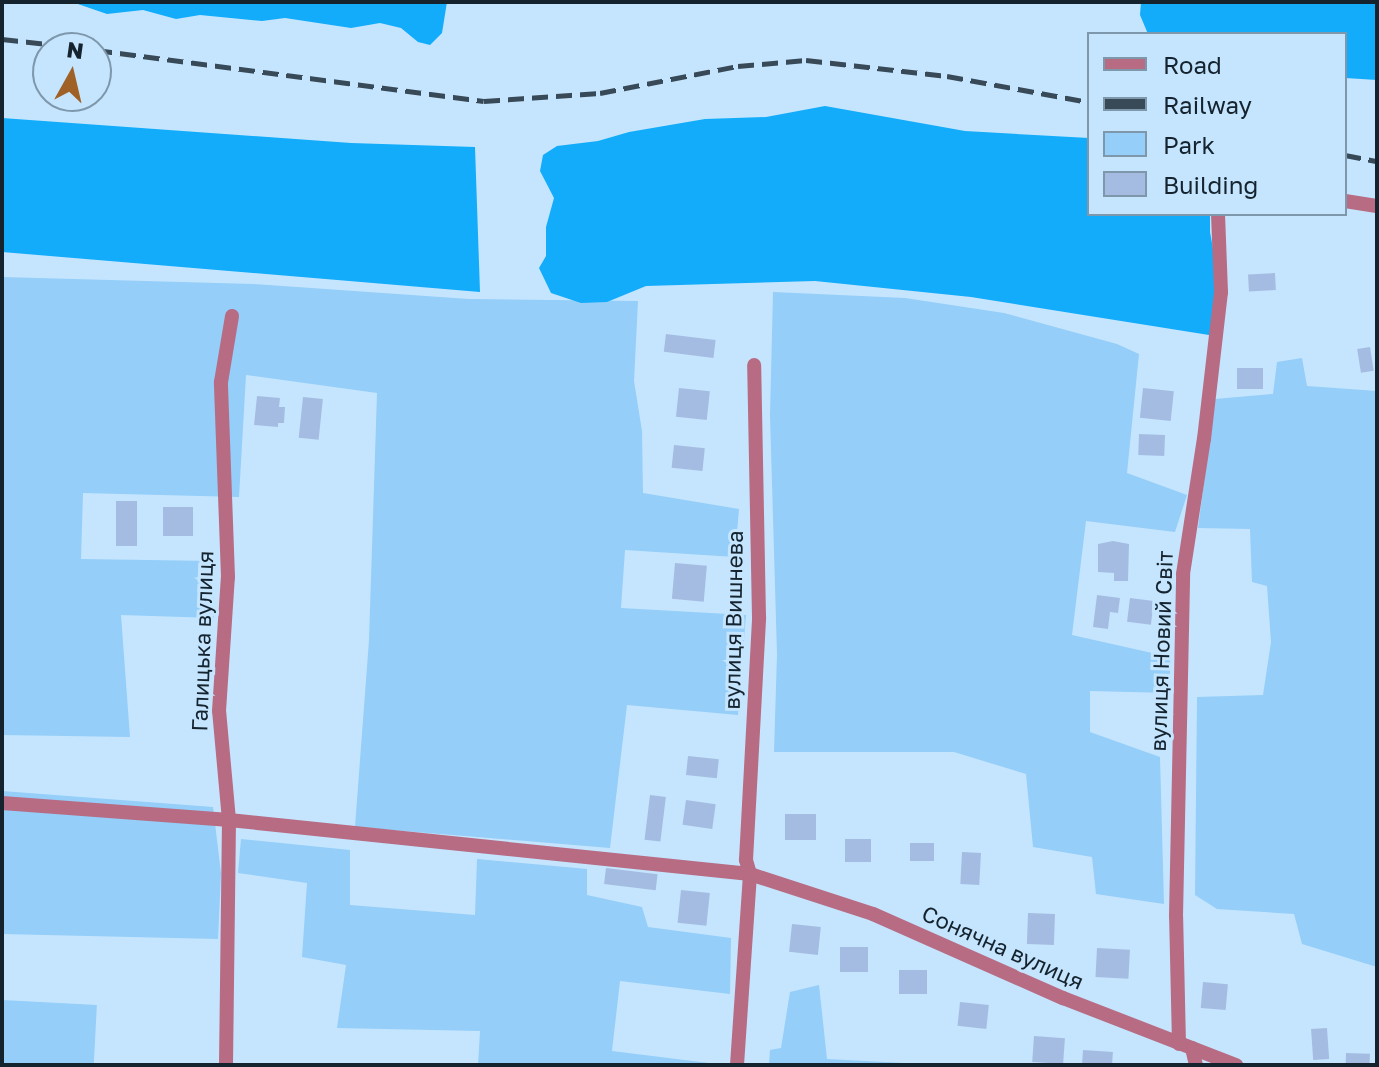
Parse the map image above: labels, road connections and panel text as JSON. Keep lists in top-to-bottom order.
{
  "streets": {
    "street": [
      "вулиця Вишнева",
      "Галицька вулиця",
      "вулиця Новий Світ",
      "Сонячна вулиця"
    ]
  },
  "crossings": [
    ["вулиця Вишнева", "Сонячна вулиця"],
    ["Галицька вулиця", "Сонячна вулиця"],
    ["вулиця Новий Світ", "Сонячна вулиця"]
  ],
  "legend": [
    "Road",
    "Railway",
    "Park",
    "Building"
  ],
  "north": "top"
}
